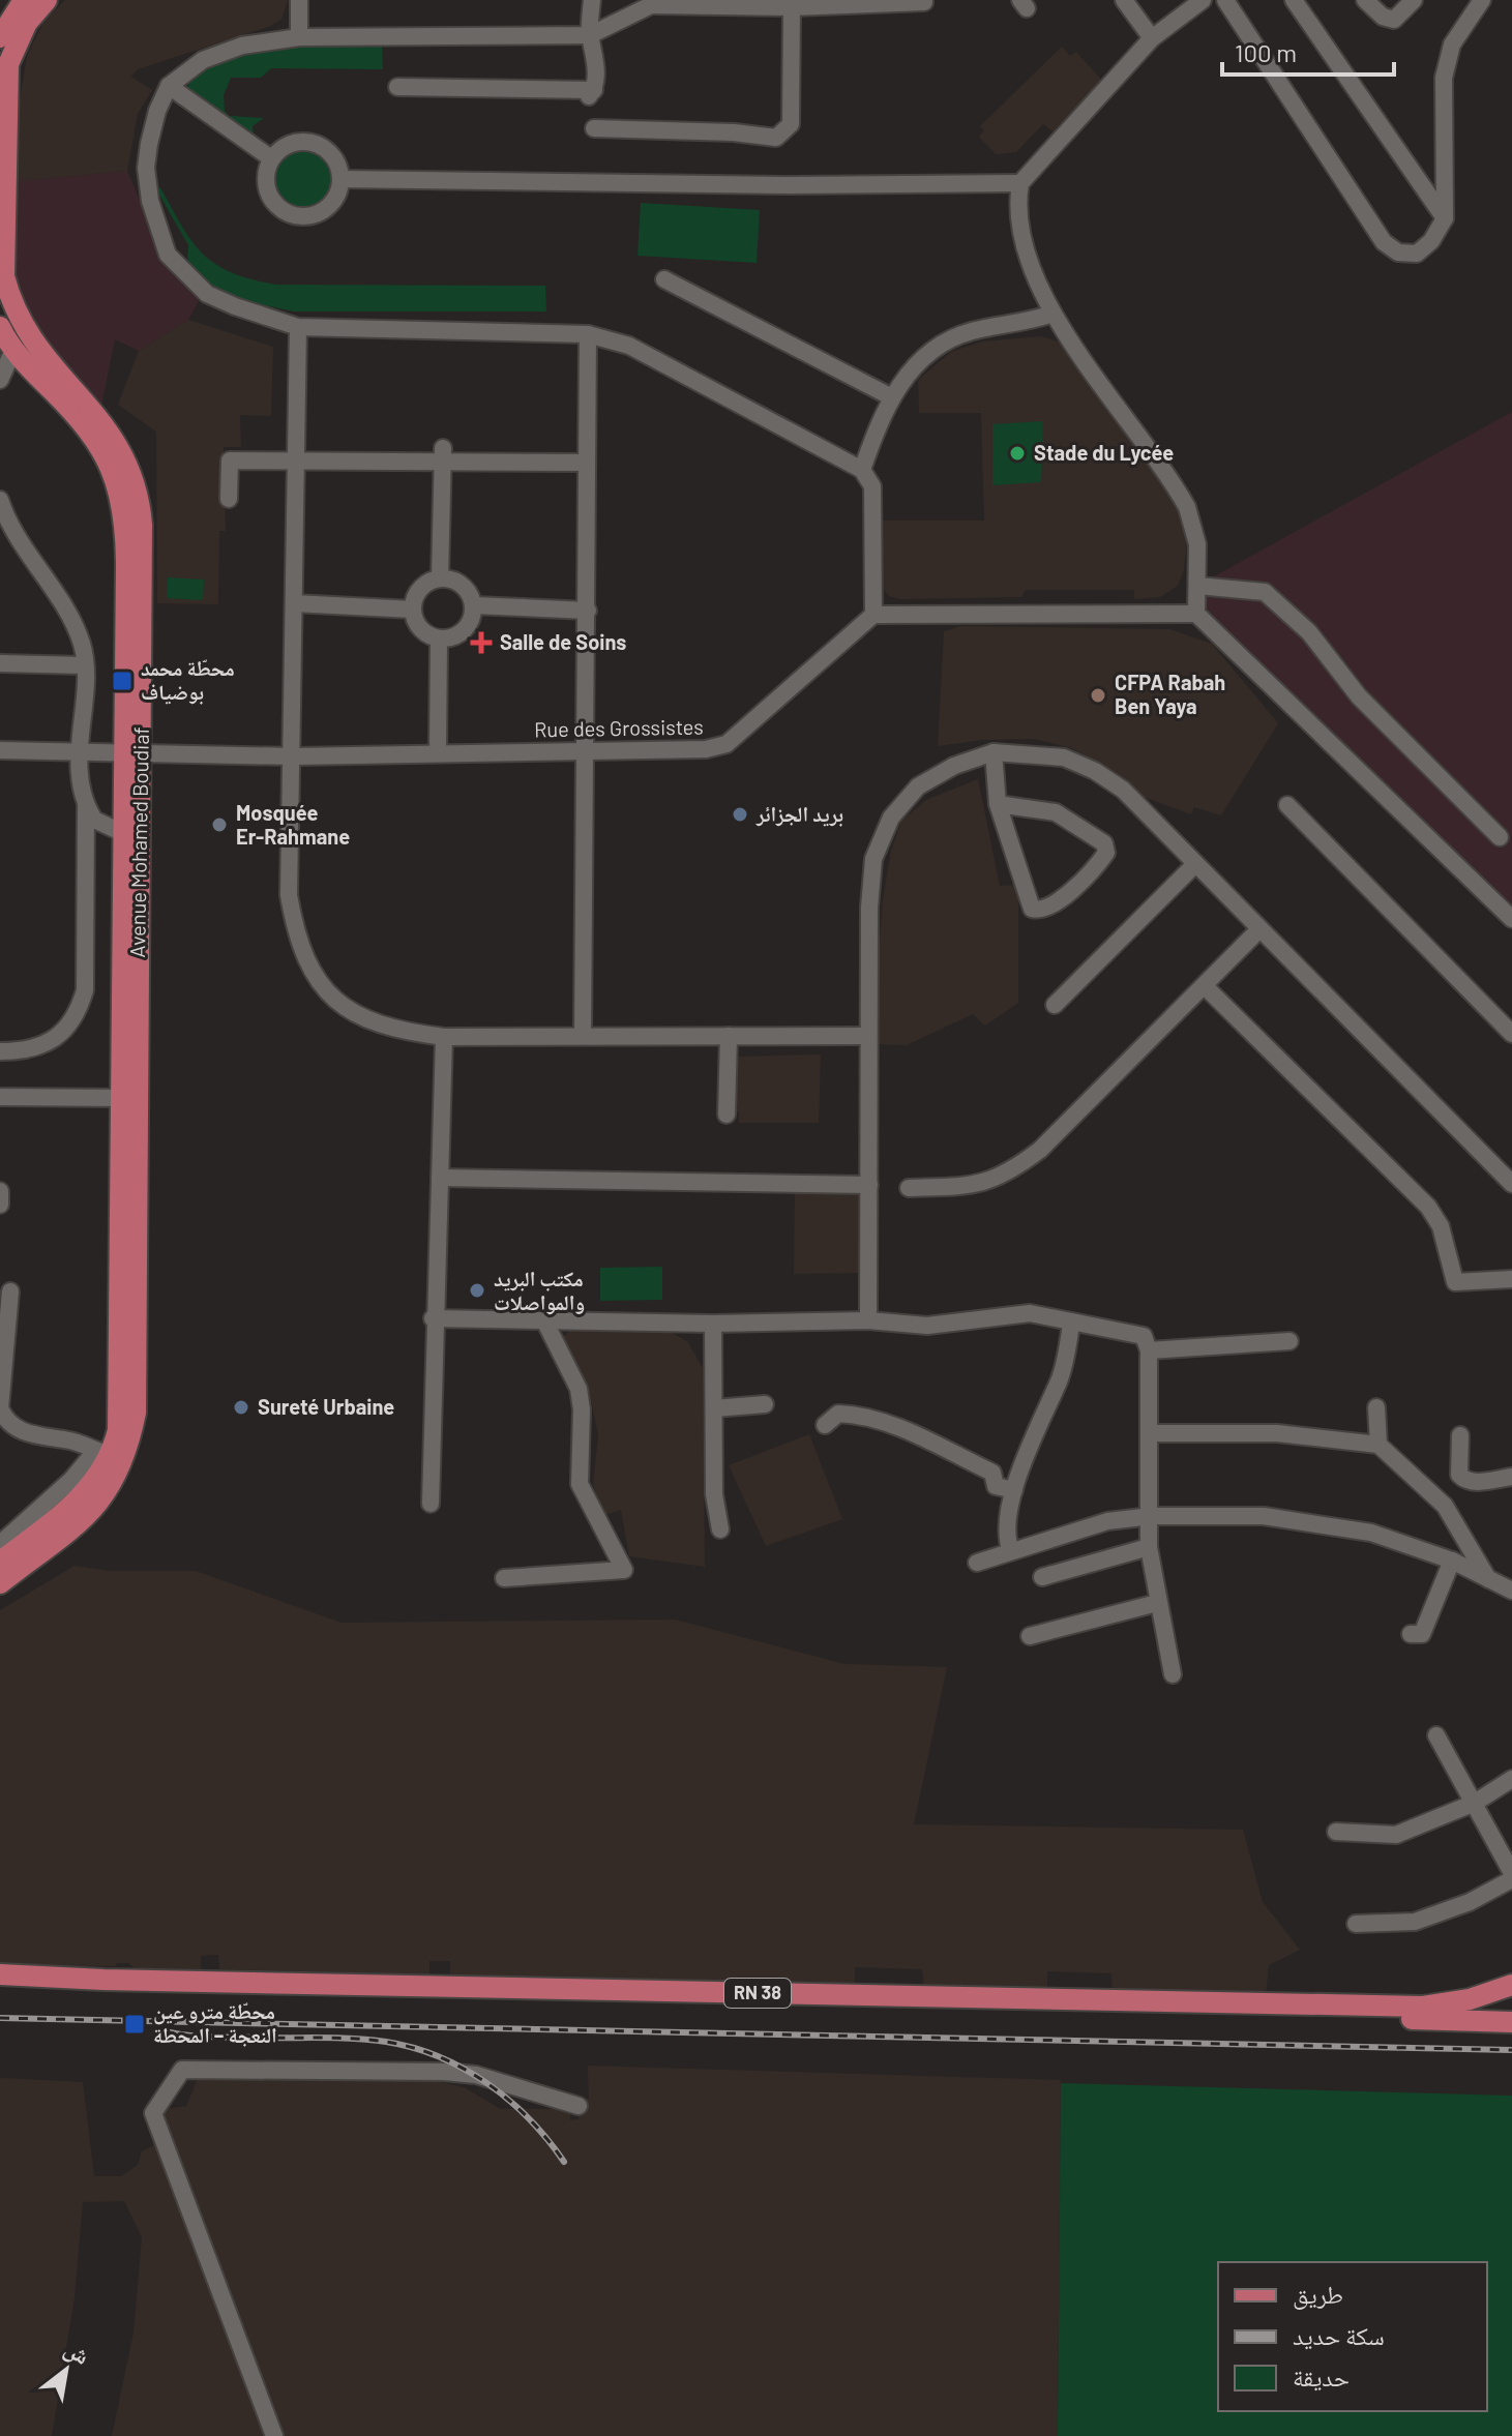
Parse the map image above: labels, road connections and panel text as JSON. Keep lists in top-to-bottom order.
{
  "streets": {
    "main road": ["Avenue Mohamed Boudiaf", "RN 38"],
    "street": ["Rue des Grossistes"]
  },
  "crossings": [
    ["Rue des Grossistes", "Avenue Mohamed Boudiaf"]
  ],
  "places": {
    "other": [
      "Stade du Lycée",
      "CFPA Rabah Ben Yaya",
      "بريد الجزائر",
      "Mosquée Er-Rahmane",
      "مكتب البريد والمواصلات",
      "Sureté Urbaine"
    ],
    "health": ["Salle de Soins"],
    "transit": ["محطّة محمد بوضياف", "محطّة مترو عين النعجة – المحطة"]
  },
  "legend": ["طريق", "سكة حديد", "حديقة"],
  "scale_bar": "100 m",
  "north": "top right"
}
